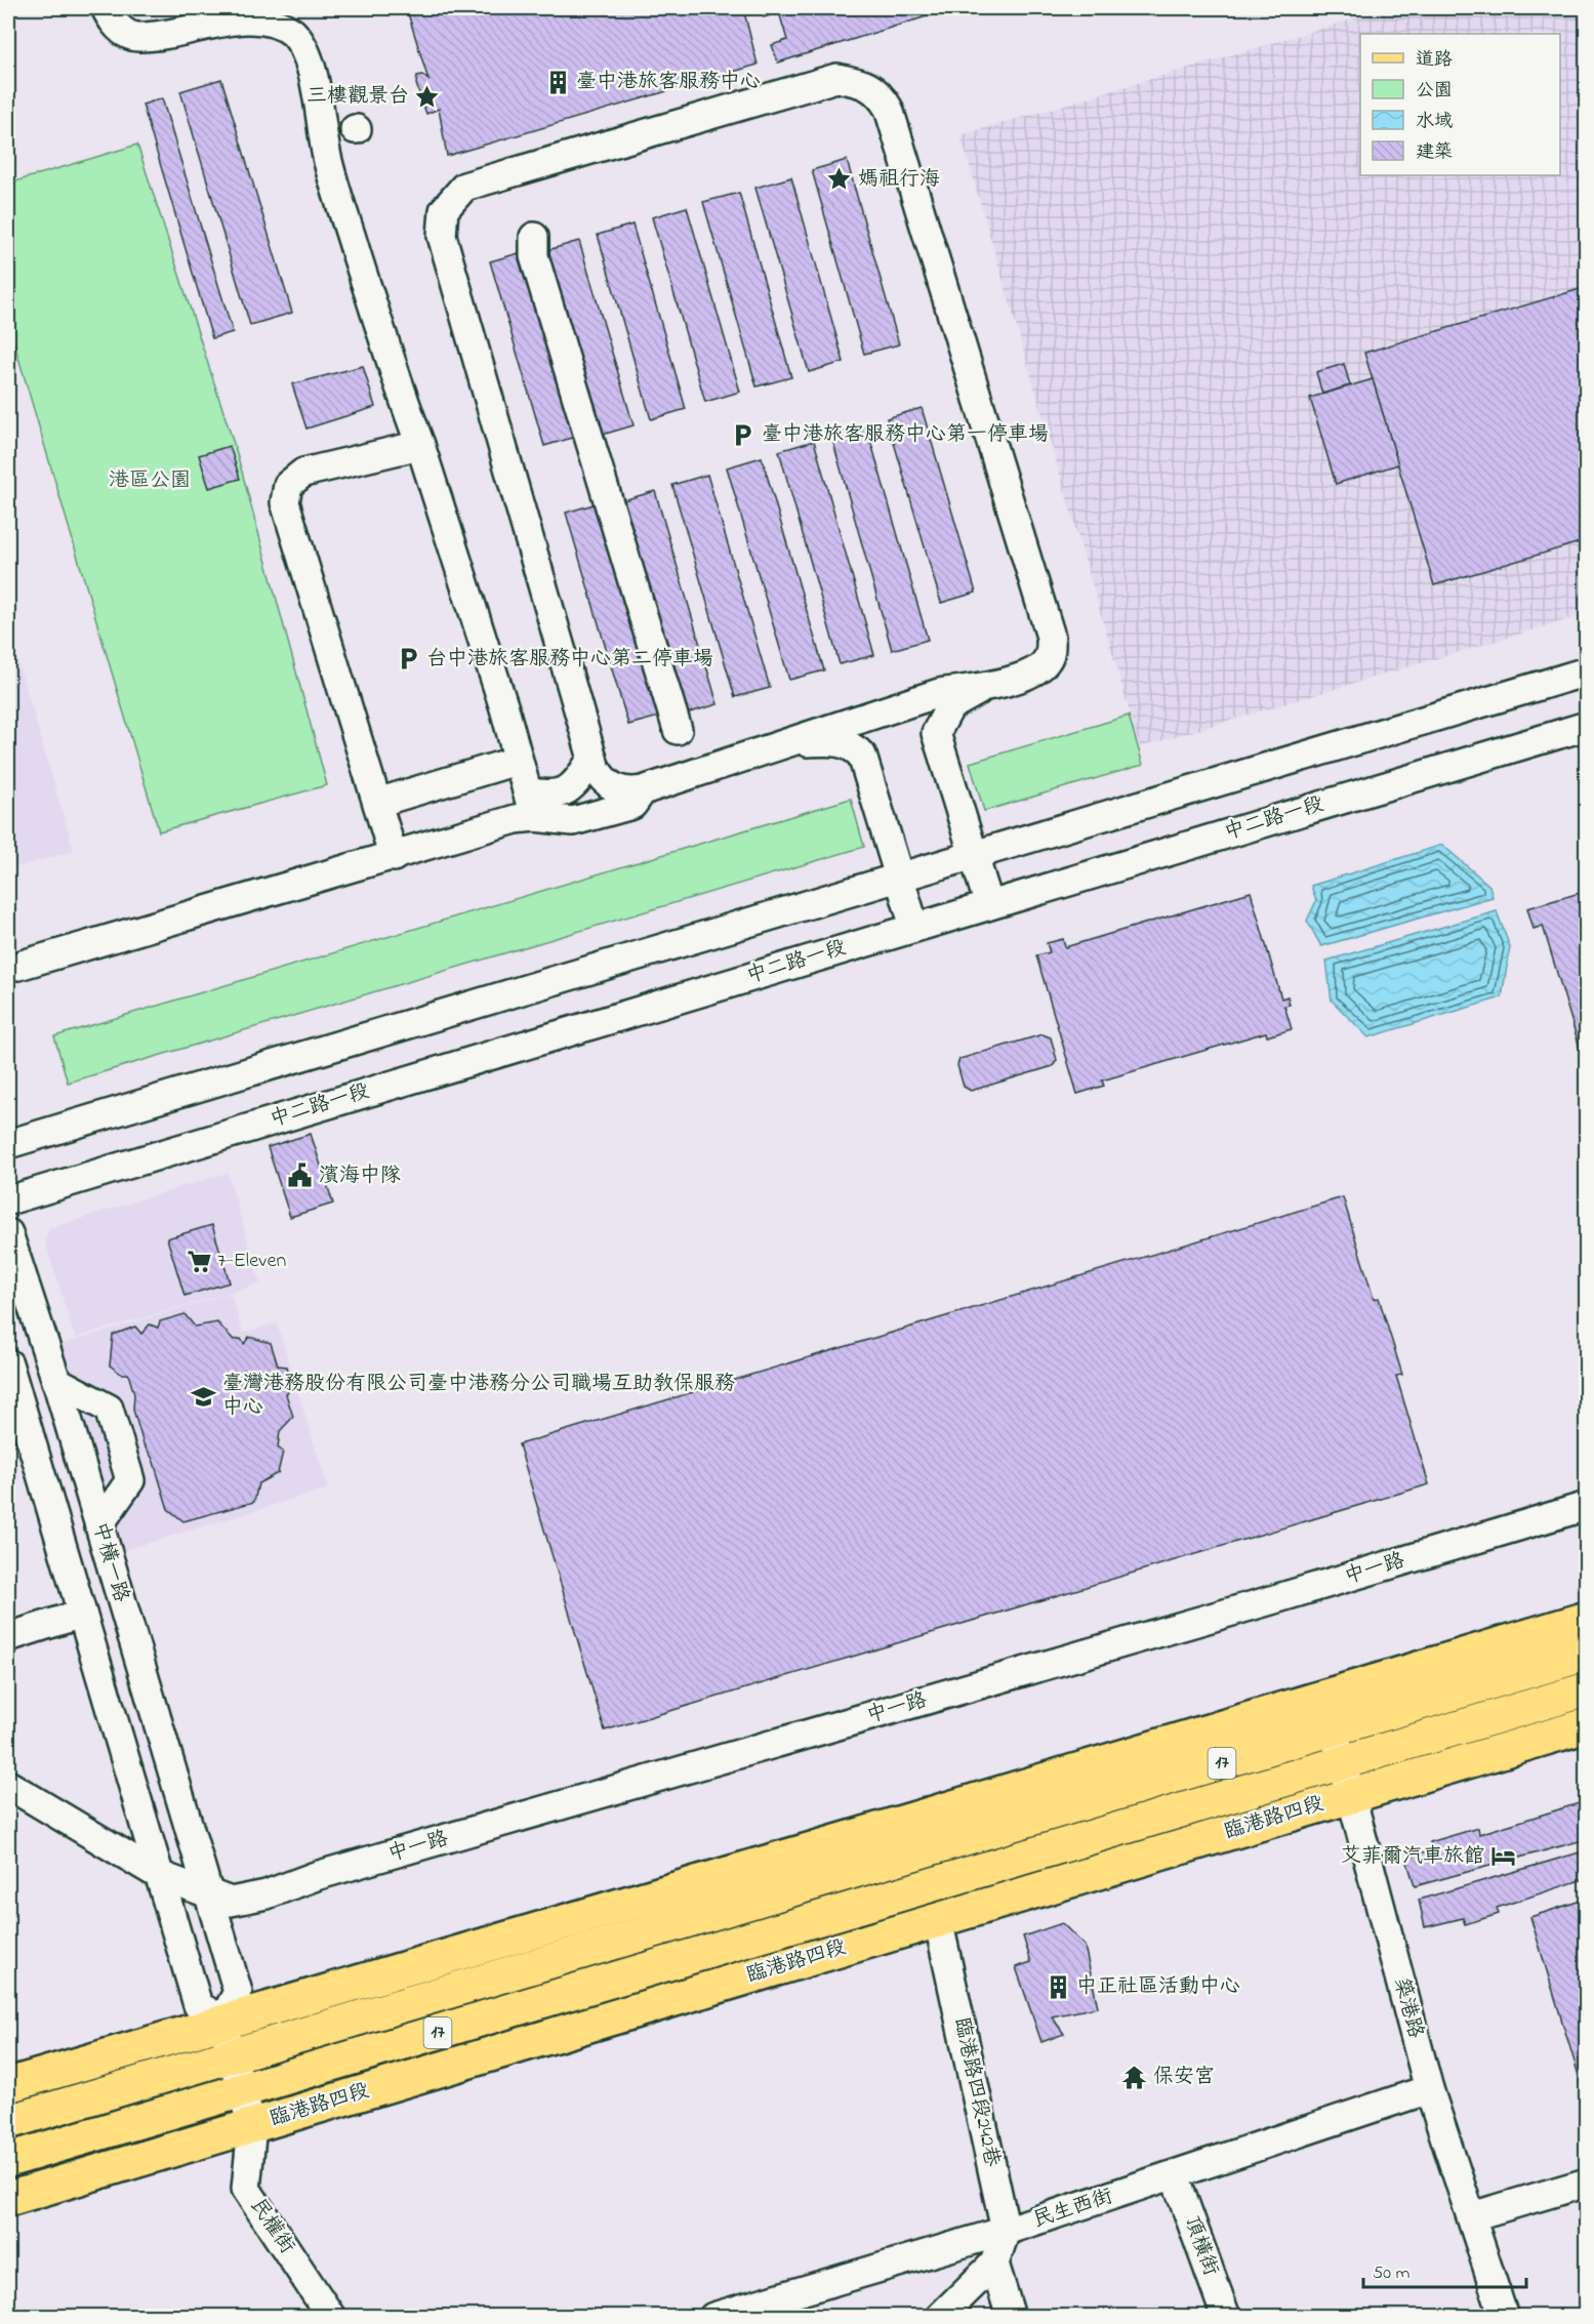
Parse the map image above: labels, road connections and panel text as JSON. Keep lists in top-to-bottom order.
{
  "streets": {
    "main road": ["17", "臨港路四段"],
    "street": [
      "中二路一段",
      "中橫一路",
      "中一路",
      "築港路",
      "臨港路四段242巷",
      "民生西街",
      "民權街",
      "頂橫街"
    ]
  },
  "crossings": [
    ["中橫一路", "中一路"],
    ["中橫一路", "17"],
    ["中橫一路", "民權街"],
    ["17", "築港路"],
    ["17", "民權街"],
    ["臨港路四段", "築港路"],
    ["臨港路四段", "臨港路四段242巷"],
    ["臨港路四段", "民權街"],
    ["築港路", "民生西街"],
    ["臨港路四段242巷", "民生西街"],
    ["民生西街", "頂橫街"]
  ],
  "parks": ["港區公園"],
  "places": {
    "building": ["臺中港旅客服務中心", "中正社區活動中心"],
    "place": ["三樓觀景台", "媽祖行海"],
    "parking": ["臺中港旅客服務中心第一停車場", "台中港旅客服務中心第二停車場"],
    "public building": ["濱海中隊"],
    "supermarket": ["7-Eleven"],
    "school or university": ["臺灣港務股份有限公司臺中港務分公司職場互助教保服務 中心"],
    "hotel": ["艾菲爾汽車旅館"],
    "temple": ["保安宮"]
  },
  "legend": [
    "道路",
    "公園",
    "水域",
    "建築"
  ],
  "scale_bar": "50 m"
}
